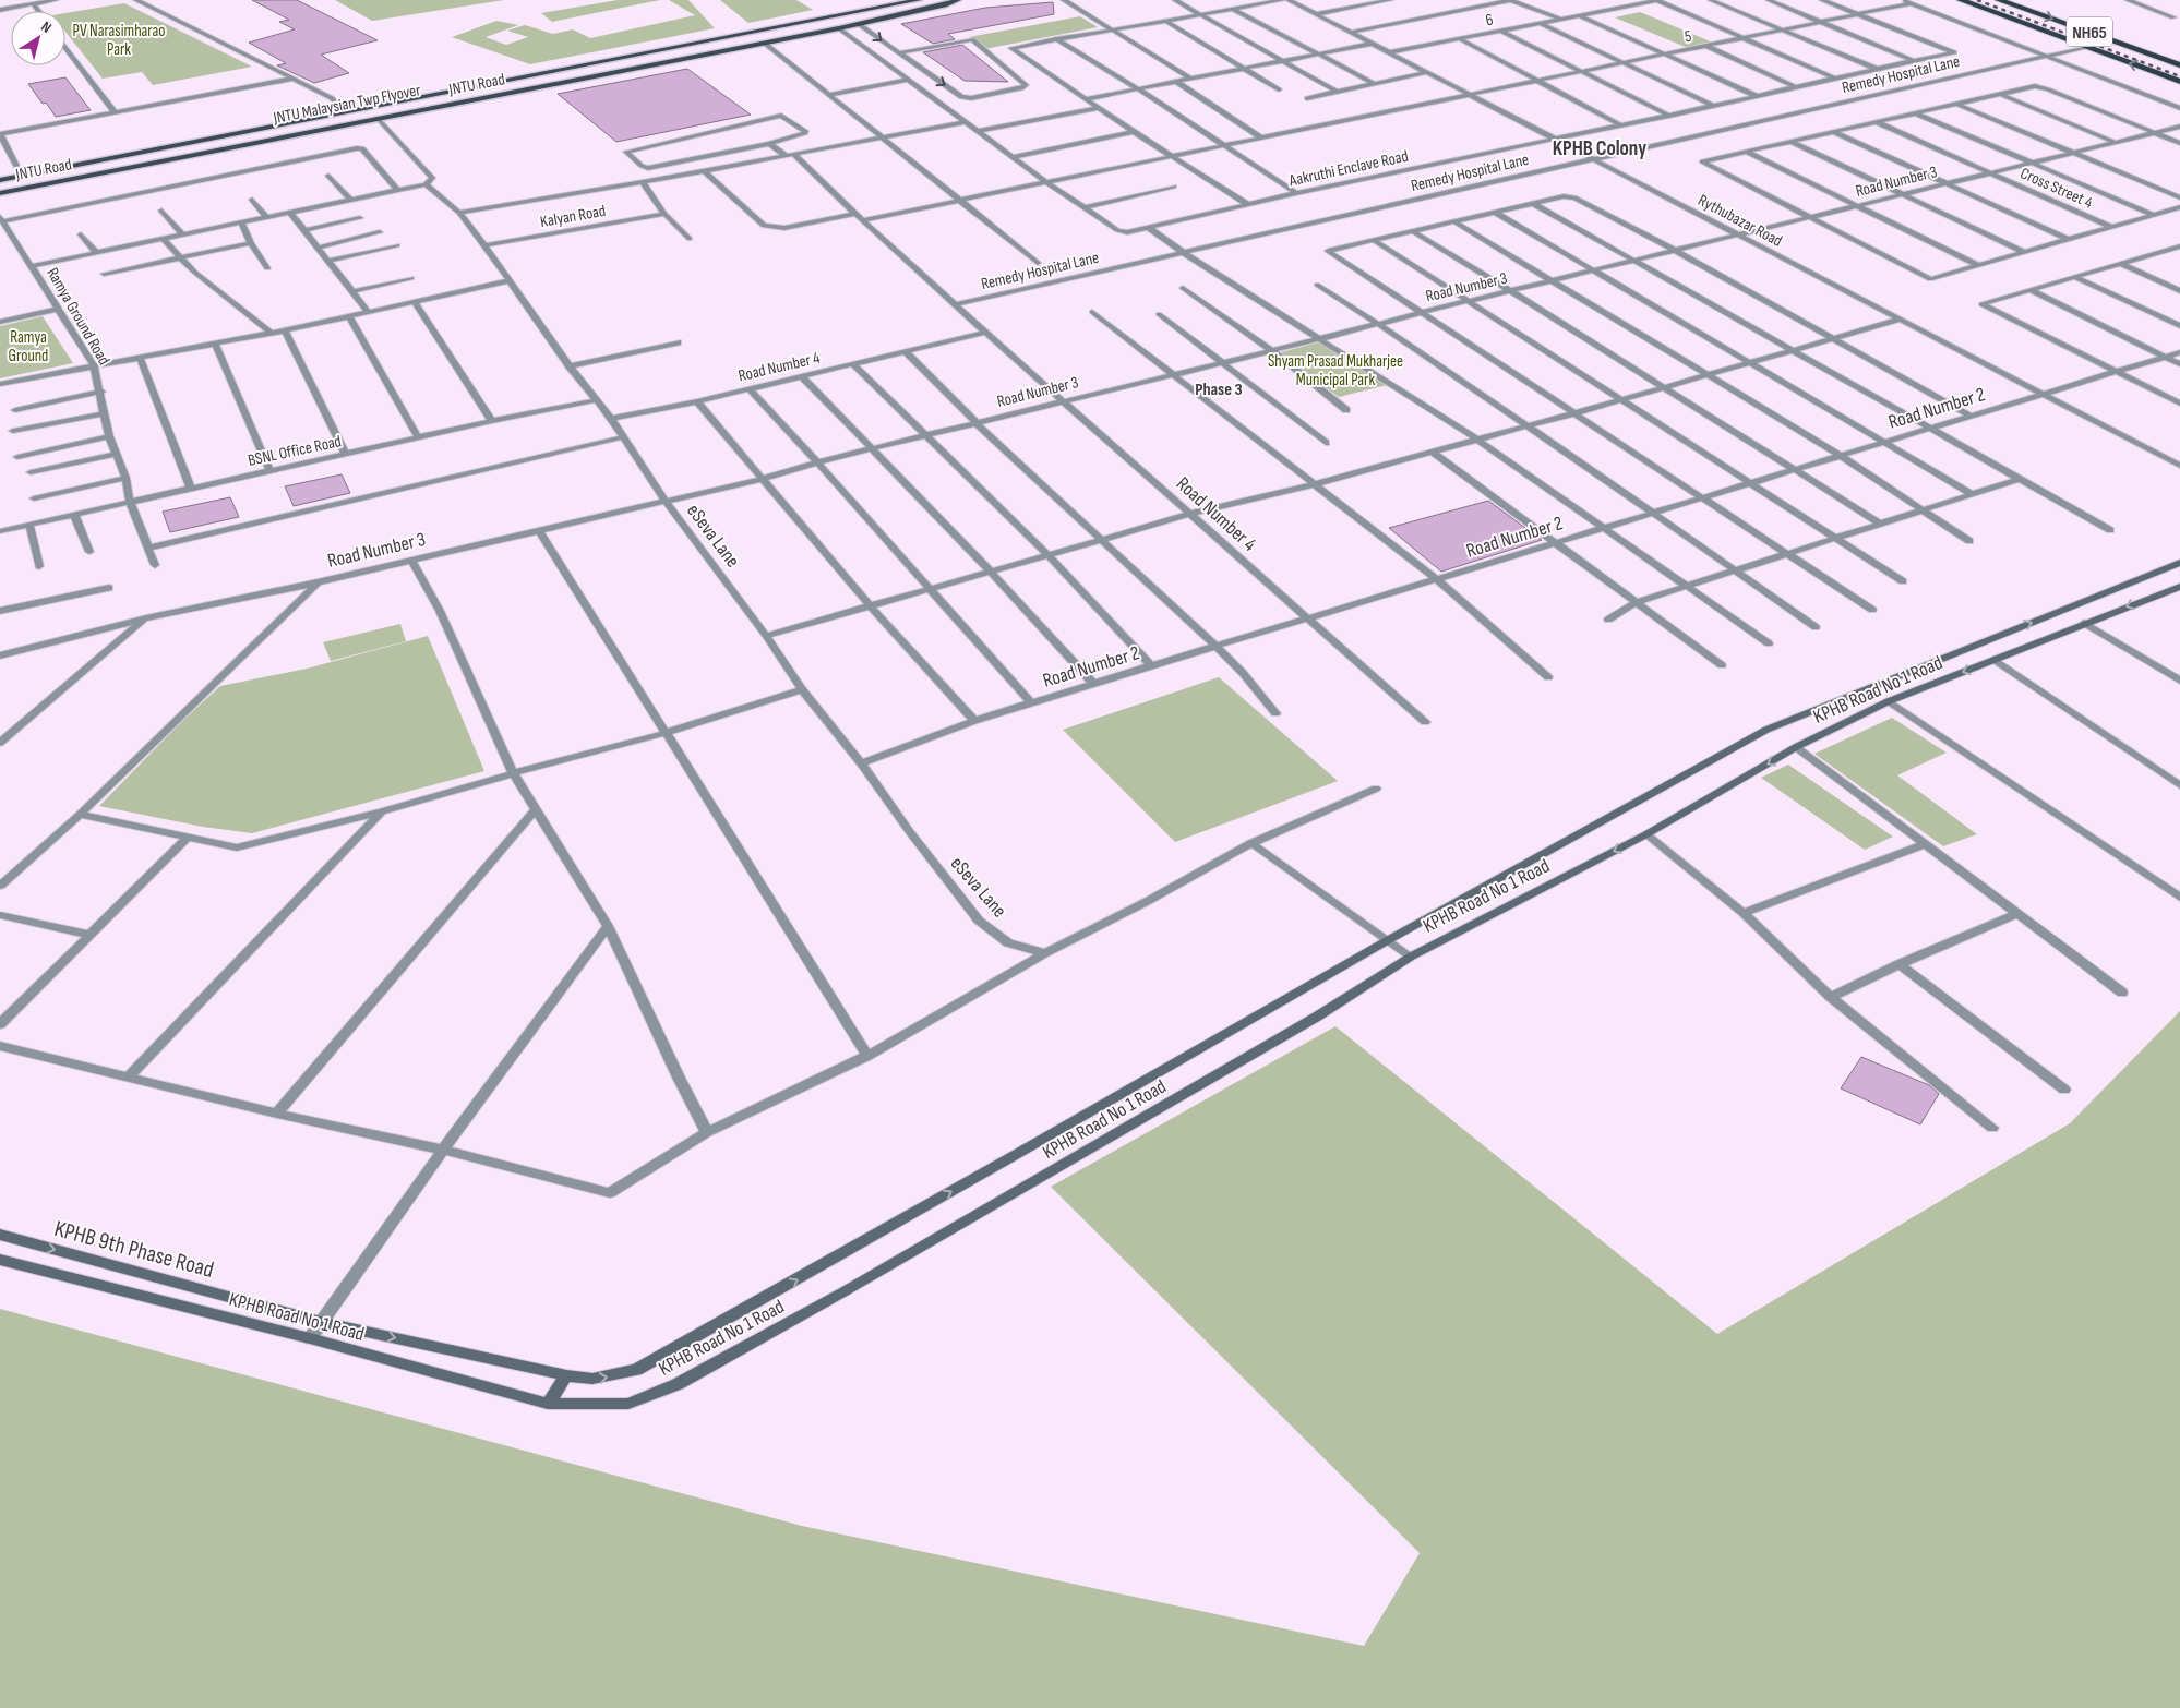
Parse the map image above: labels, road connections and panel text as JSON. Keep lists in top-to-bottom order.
{
  "streets": {
    "highway": ["NH65"],
    "main road": [
      "JNTU Road",
      "JNTU Malaysian Twp Flyover",
      "KPHB Road No 1 Road",
      "KPHB 9th Phase Road"
    ],
    "street": [
      "6",
      "5",
      "Remedy Hospital Lane",
      "Aakruthi Enclave Road",
      "Road Number 3",
      "Cross Street 4",
      "Kalyan Road",
      "Rythubazar Road",
      "Ramya Ground Road",
      "Road Number 4",
      "Road Number 2",
      "BSNL Office Road",
      "eSeva Lane"
    ]
  },
  "crossings": [
    ["6", "Rythubazar Road"],
    ["NH65", "Remedy Hospital Lane"],
    ["5", "Aakruthi Enclave Road"],
    ["5", "Rythubazar Road"],
    ["5", "Road Number 4"],
    ["Remedy Hospital Lane", "Rythubazar Road"],
    ["Remedy Hospital Lane", "Road Number 4"],
    ["JNTU Road", "JNTU Malaysian Twp Flyover"],
    ["JNTU Road", "Aakruthi Enclave Road"],
    ["Aakruthi Enclave Road", "Rythubazar Road"],
    ["Road Number 3", "Cross Street 4"],
    ["Road Number 3", "Rythubazar Road"],
    ["Road Number 3", "Road Number 4"],
    ["Road Number 3", "eSeva Lane"],
    ["Kalyan Road", "eSeva Lane"],
    ["Rythubazar Road", "Road Number 2"],
    ["Ramya Ground Road", "BSNL Office Road"],
    ["Road Number 4", "Road Number 2"],
    ["Road Number 4", "eSeva Lane"],
    ["Road Number 2", "eSeva Lane"],
    ["BSNL Office Road", "eSeva Lane"],
    ["KPHB Road No 1 Road", "KPHB 9th Phase Road"]
  ],
  "one_way": ["KPHB 9th Phase Road"],
  "districts": ["KPHB Colony", "Phase 3"],
  "parks": ["PV Narasimharao Park", "Ramya Ground", "Shyam Prasad Mukharjee Municipal Park"],
  "north": "top right"
}
